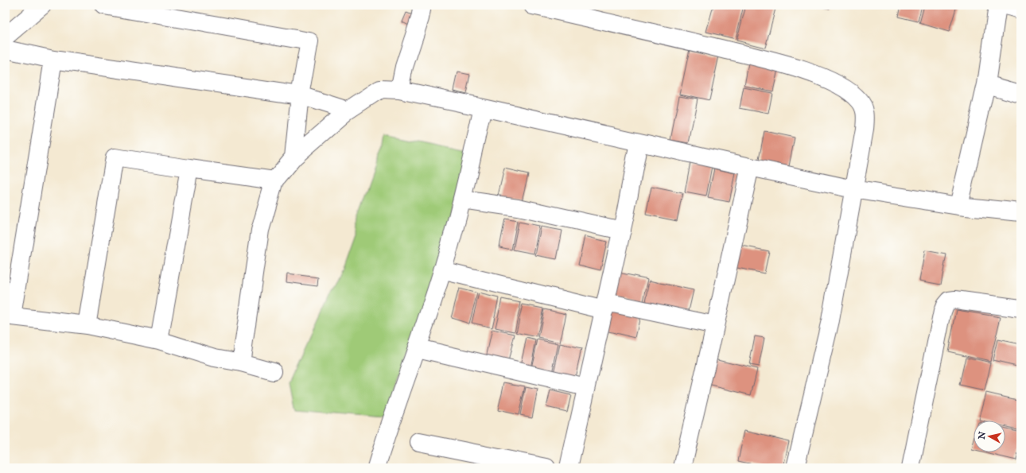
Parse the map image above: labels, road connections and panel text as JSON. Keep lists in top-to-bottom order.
{
  "north": "left"
}
